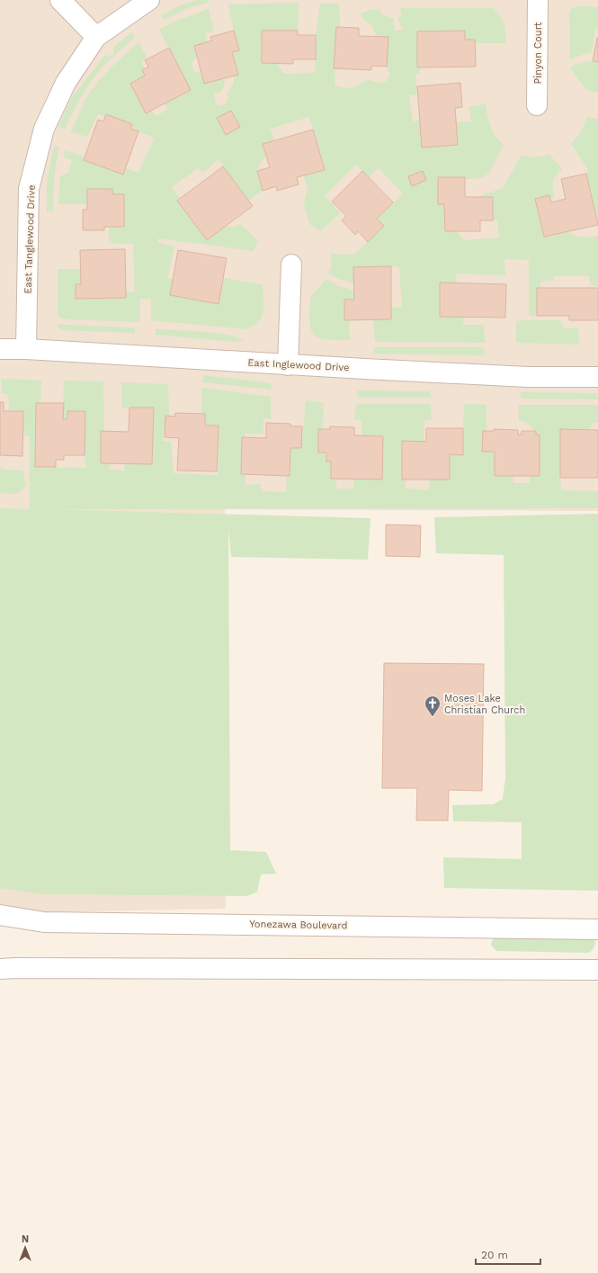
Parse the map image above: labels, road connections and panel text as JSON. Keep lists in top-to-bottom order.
{
  "streets": {
    "street": [
      "Pinyon Court",
      "East Tanglewood Drive",
      "East Inglewood Drive",
      "Yonezawa Boulevard"
    ]
  },
  "crossings": [
    ["East Tanglewood Drive", "East Inglewood Drive"]
  ],
  "places": {
    "church": ["Moses Lake Christian Church"]
  },
  "scale_bar": "20 m",
  "north": "top"
}
